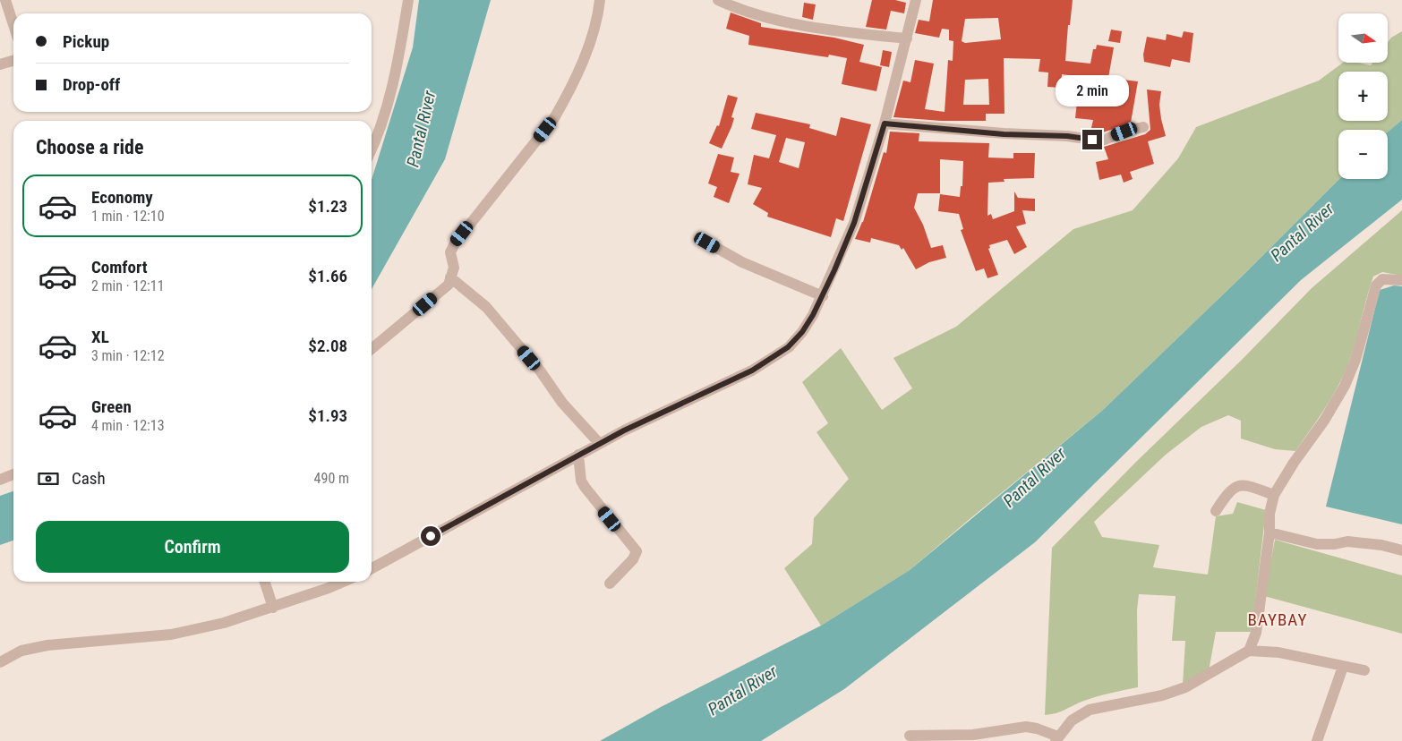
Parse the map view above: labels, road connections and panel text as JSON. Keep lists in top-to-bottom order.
{
  "districts": ["BAYBAY"],
  "water": ["Pantal River"],
  "north": "right",
  "page": {
    "map_buttons": ["+", "−"],
    "banner": ["Pickup", "Drop-off"],
    "bubble": "2 min",
    "heading": "Choose a ride",
    "list": [
      {
        "name": "Economy",
        "note": "1 min · 12:10",
        "value": "$1.23"
      },
      {
        "name": "Comfort",
        "note": "2 min · 12:11",
        "value": "$1.66"
      },
      {
        "name": "XL",
        "note": "3 min · 12:12",
        "value": "$2.08"
      },
      {
        "name": "Green",
        "note": "4 min · 12:13",
        "value": "$1.93"
      }
    ],
    "pay": ["Cash", "490 m"],
    "buttons": "Confirm"
  }
}
